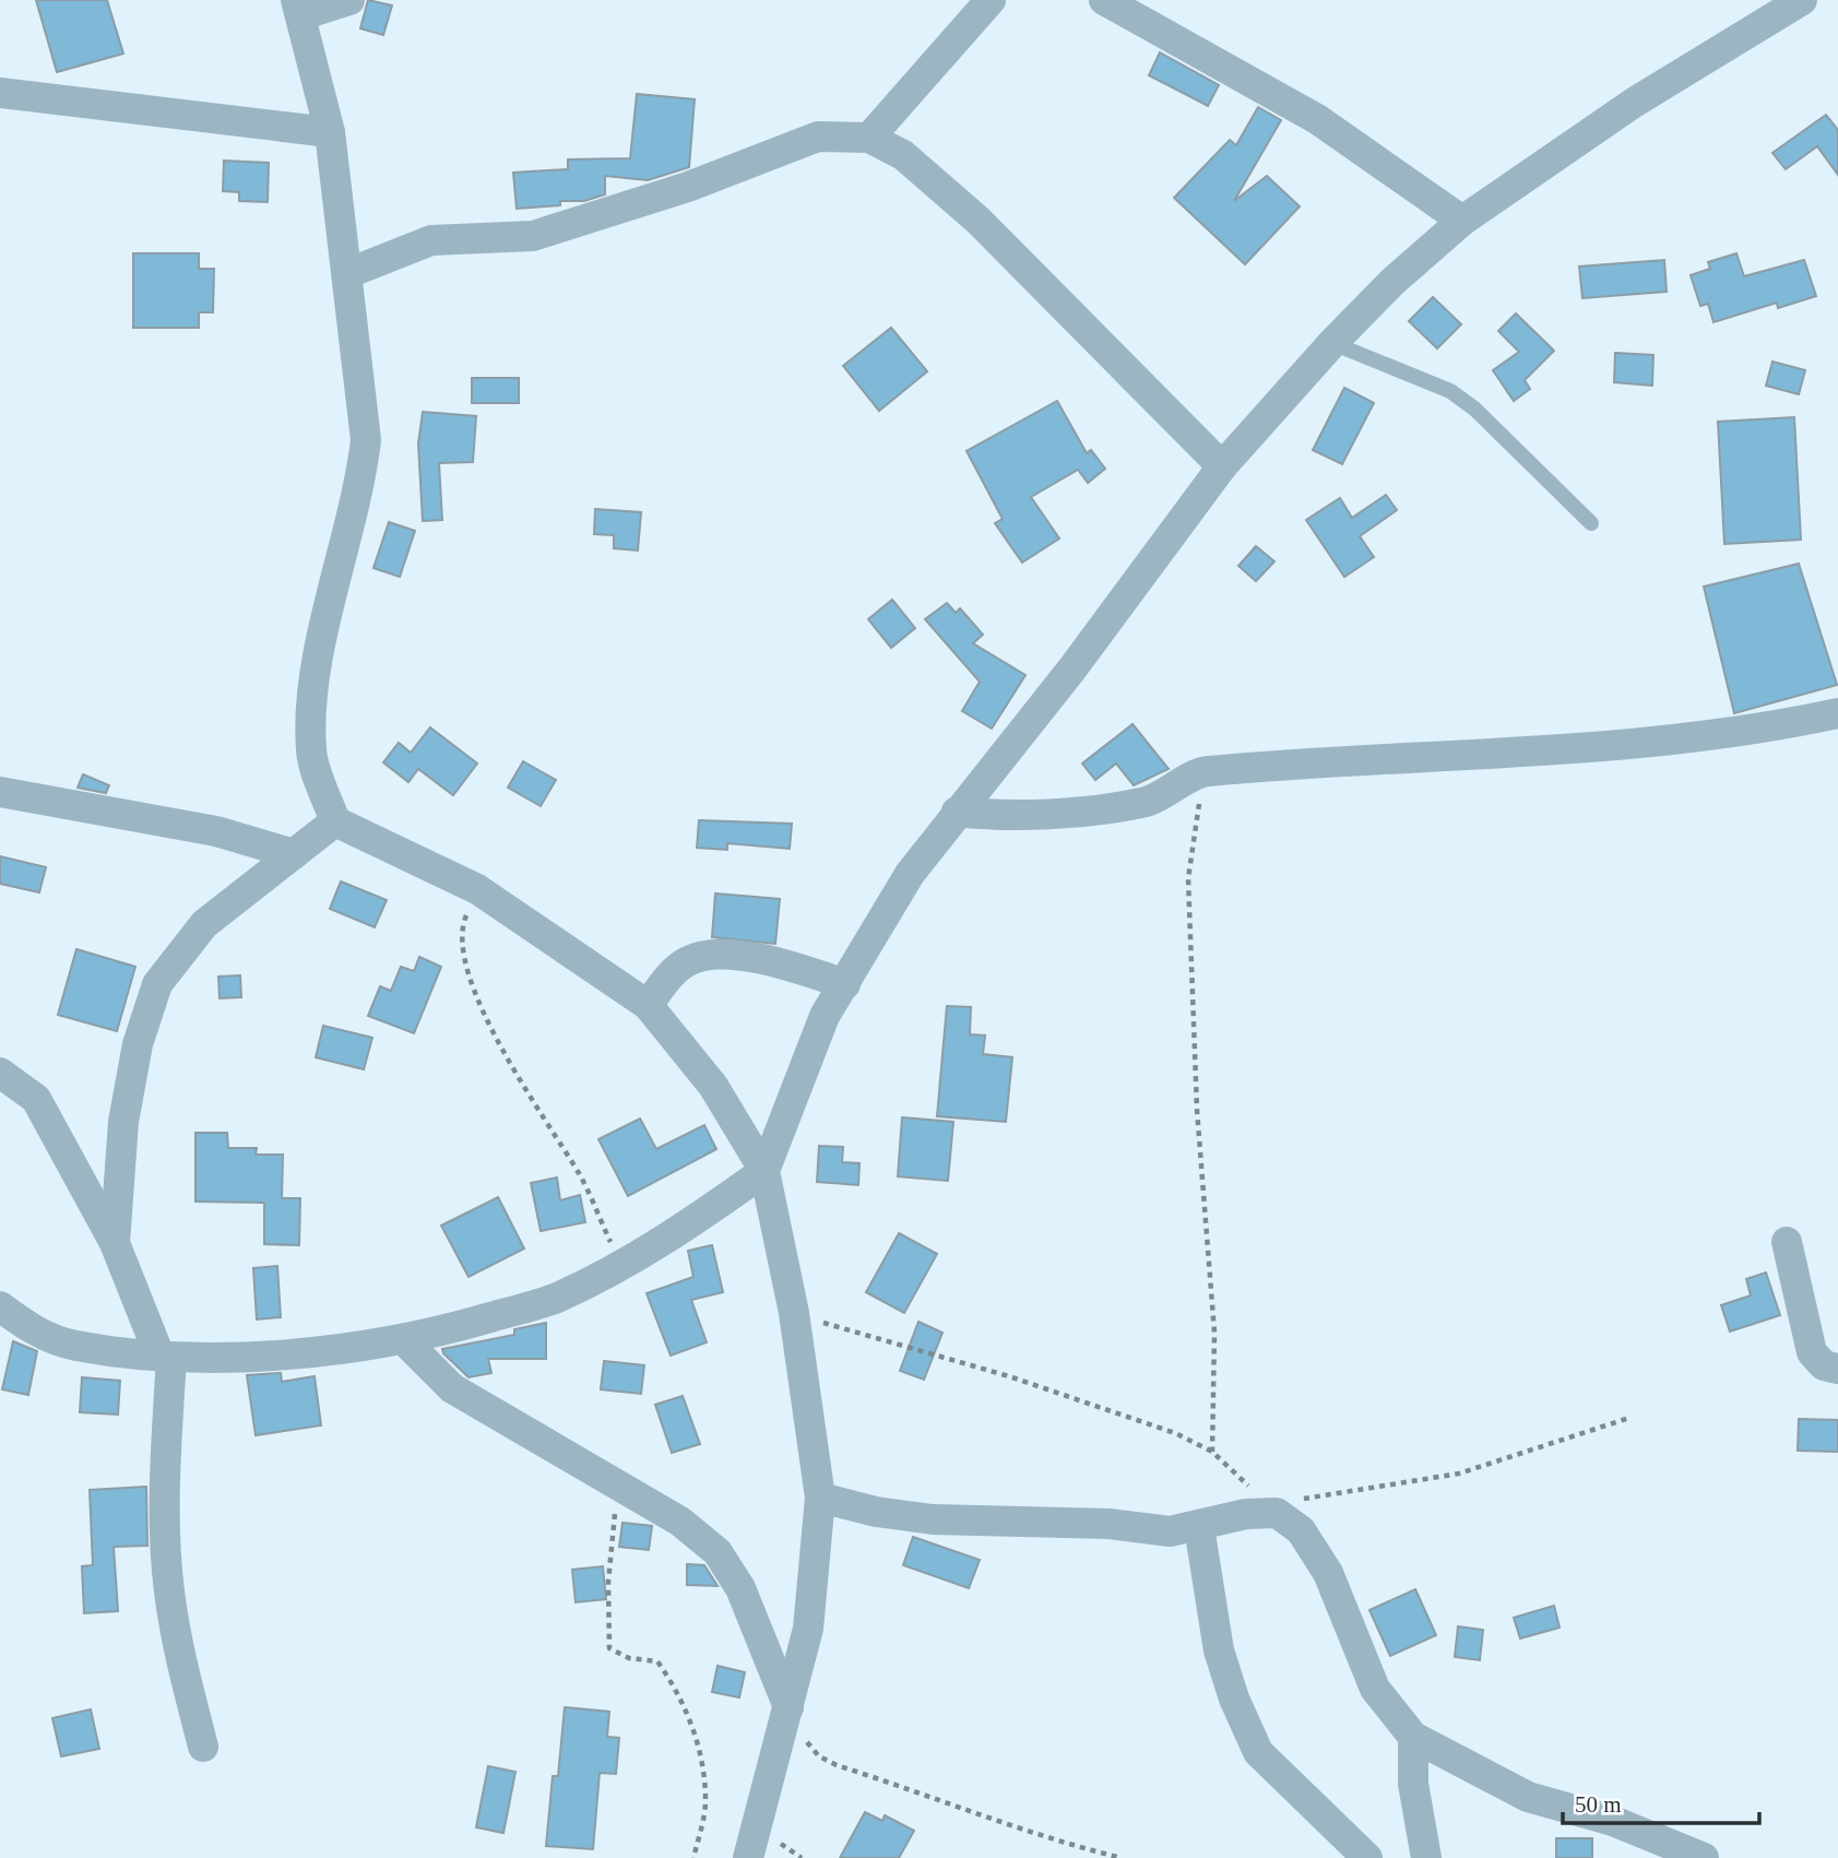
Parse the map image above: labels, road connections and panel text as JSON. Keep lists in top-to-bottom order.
{
  "scale_bar": "50 m"
}
